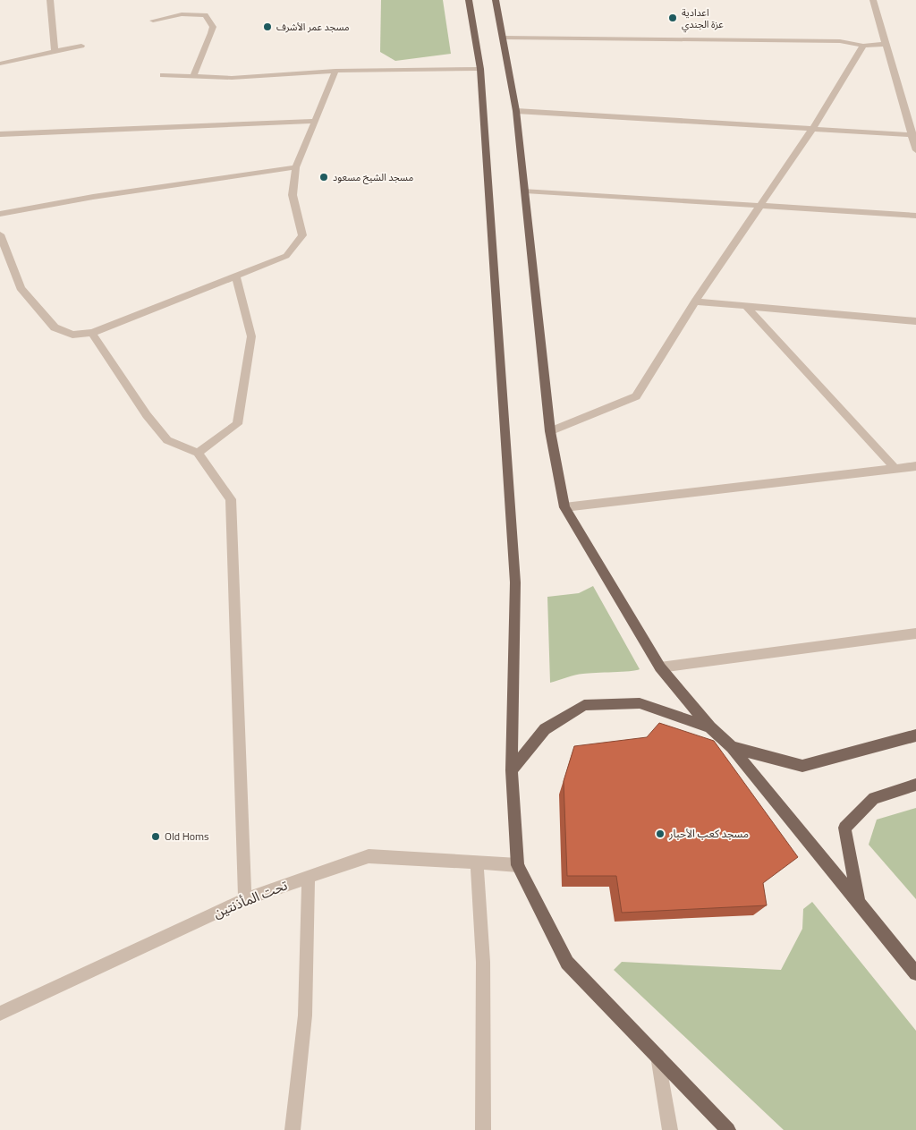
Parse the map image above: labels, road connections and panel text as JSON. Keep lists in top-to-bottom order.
{
  "streets": {
    "street": ["تحت المأذنتين"]
  },
  "places": [
    "اعدادية عزة الجندي",
    "مسجد عمر الأشرف",
    "مسجد الشيخ مسعود",
    "مسجد كعب الأحبار",
    "Old Homs"
  ]
}
